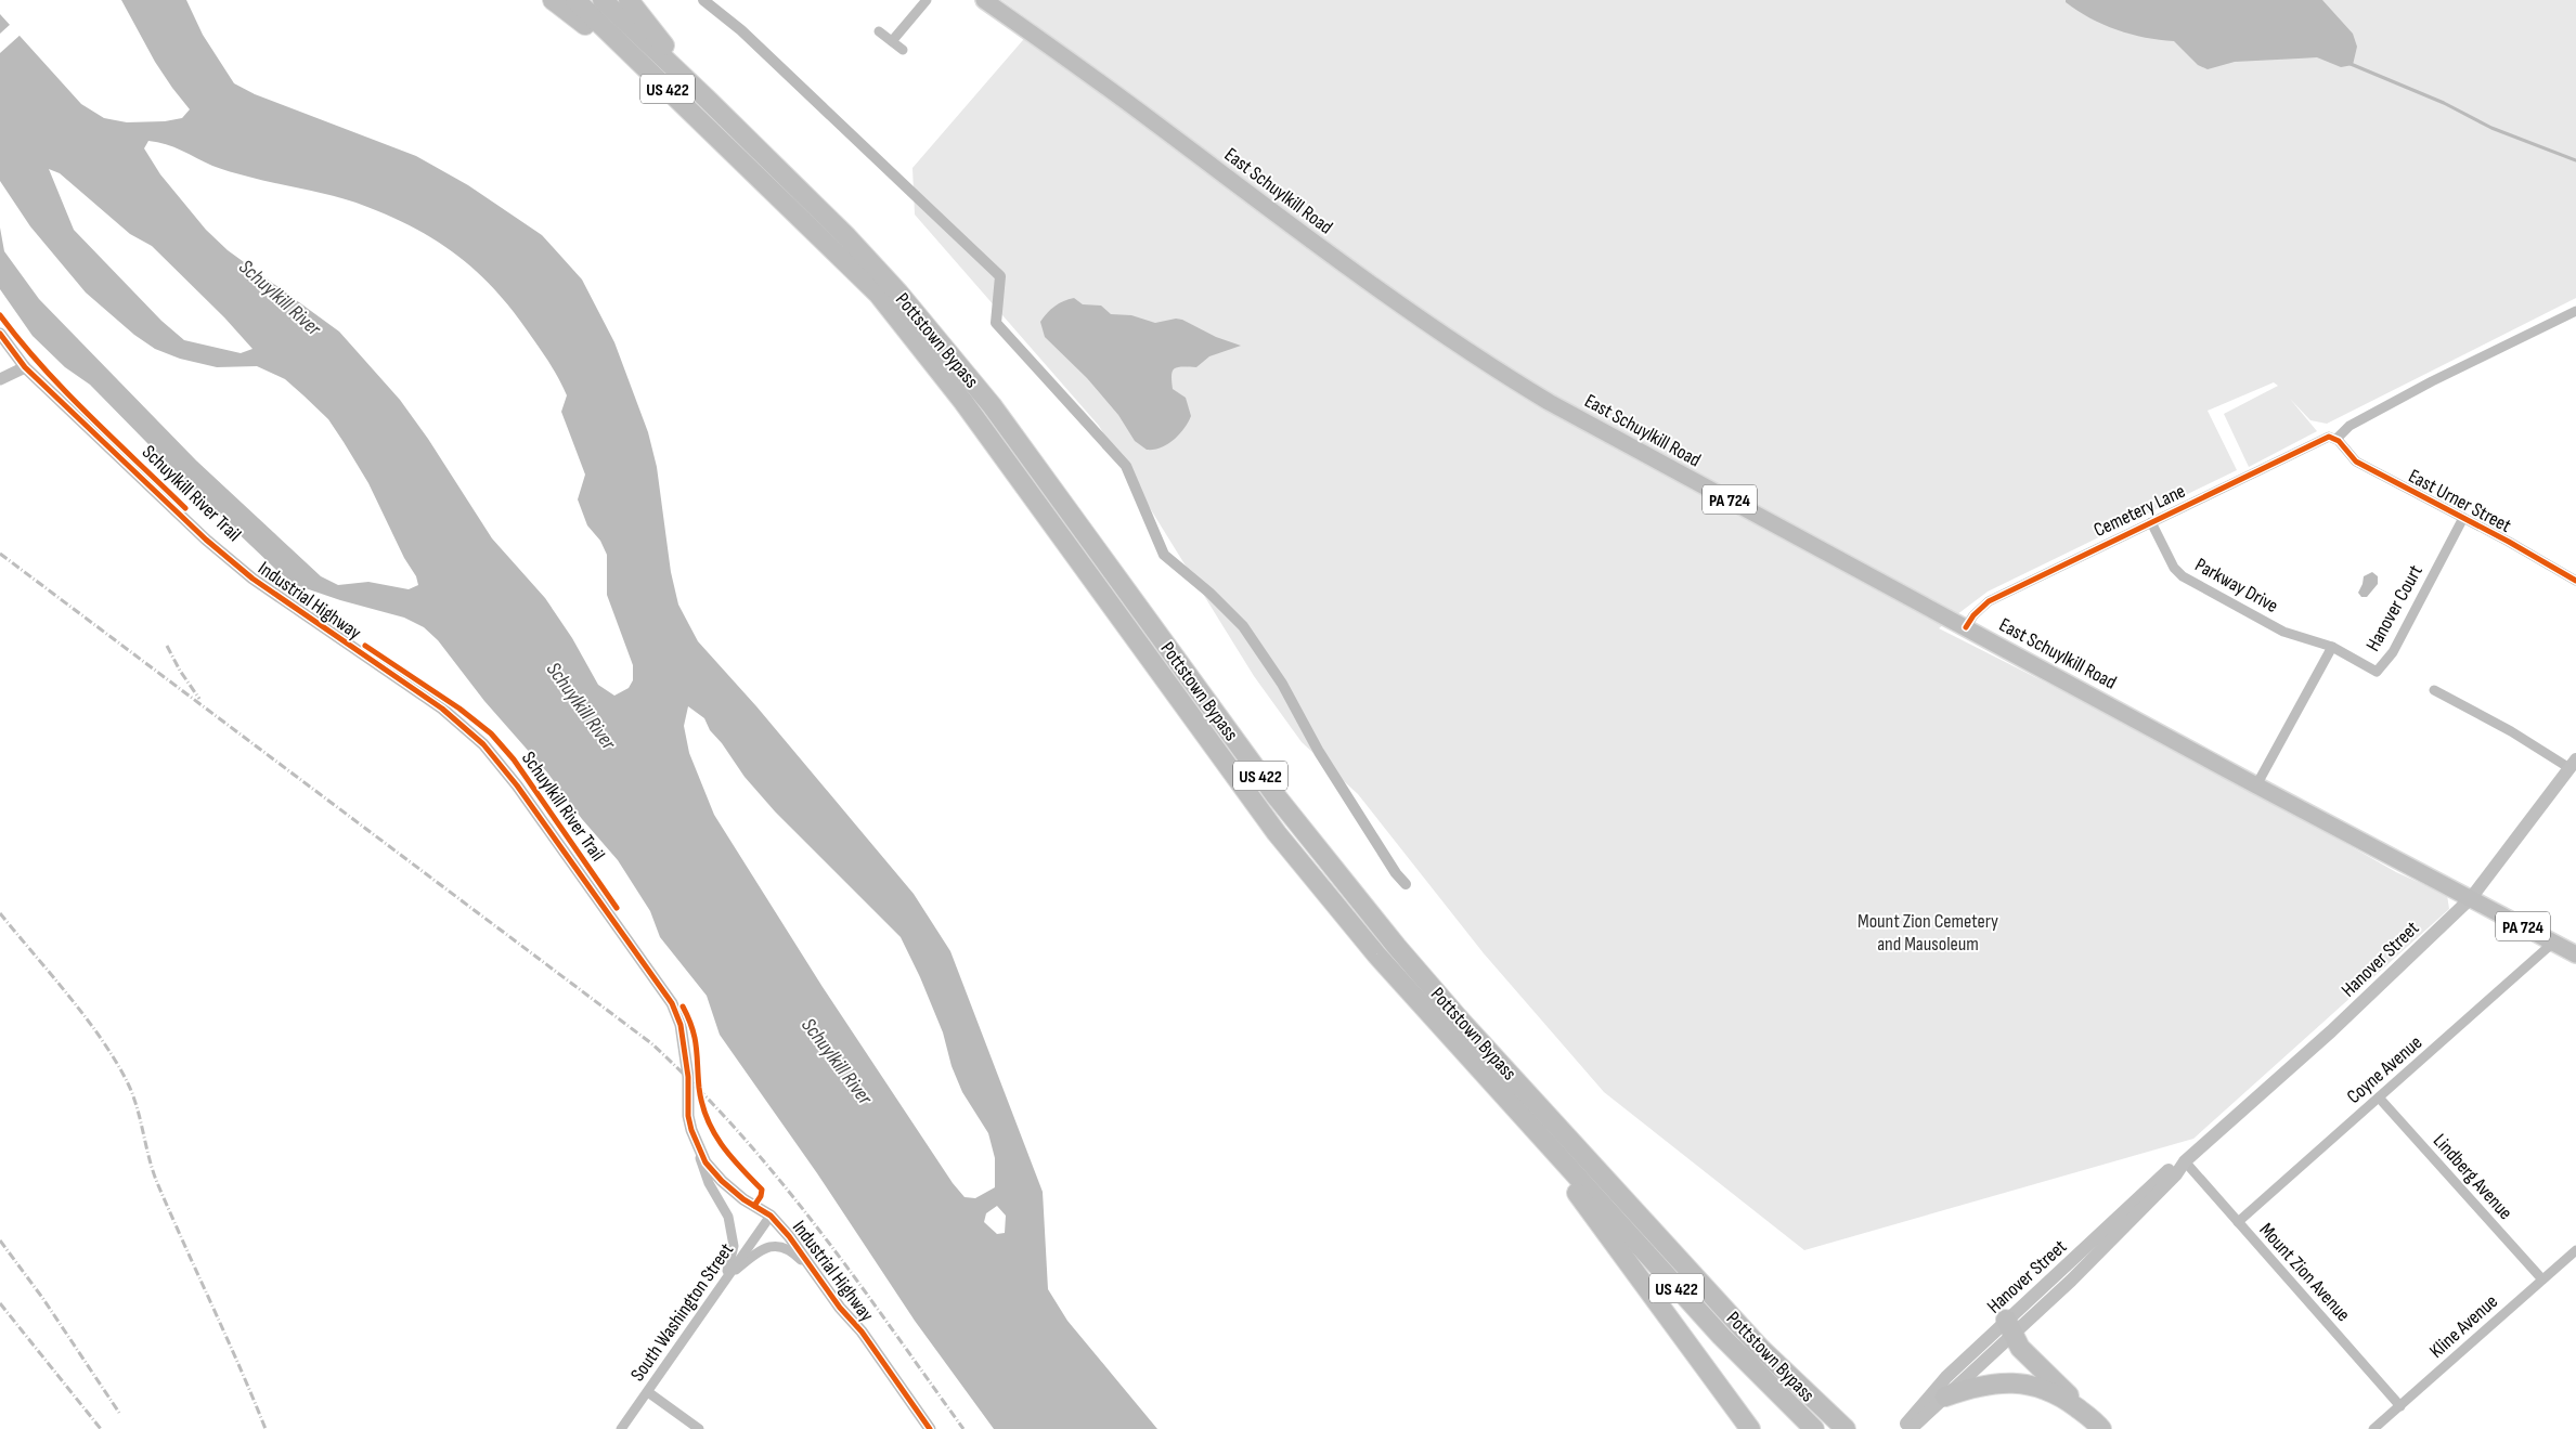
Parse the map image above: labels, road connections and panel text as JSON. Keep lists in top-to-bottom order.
{
  "streets": {
    "highway": ["US 422", "Pottstown Bypass"],
    "main road": ["East Schuylkill Road", "PA 724", "Hanover Street"],
    "street": [
      "East Urner Street",
      "Cemetery Lane",
      "Parkway Drive",
      "Industrial Highway",
      "Hanover Court",
      "Coyne Avenue",
      "Lindberg Avenue",
      "Mount Zion Avenue",
      "South Washington Street",
      "Kline Avenue"
    ],
    "cycle path": ["Schuylkill River Trail"]
  },
  "crossings": [
    ["East Schuylkill Road", "PA 724"],
    ["East Schuylkill Road", "Cemetery Lane"],
    ["East Schuylkill Road", "Hanover Street"],
    ["PA 724", "Hanover Street"],
    ["PA 724", "Coyne Avenue"],
    ["East Urner Street", "Cemetery Lane"],
    ["East Urner Street", "Hanover Court"],
    ["Cemetery Lane", "Parkway Drive"],
    ["Parkway Drive", "Hanover Court"],
    ["Industrial Highway", "South Washington Street"],
    ["Hanover Street", "Mount Zion Avenue"],
    ["Coyne Avenue", "Lindberg Avenue"],
    ["Coyne Avenue", "Mount Zion Avenue"],
    ["Lindberg Avenue", "Kline Avenue"],
    ["Mount Zion Avenue", "Kline Avenue"]
  ],
  "water": ["Schuylkill River"],
  "parks": ["Mount Zion Cemetery and Mausoleum"]
}
